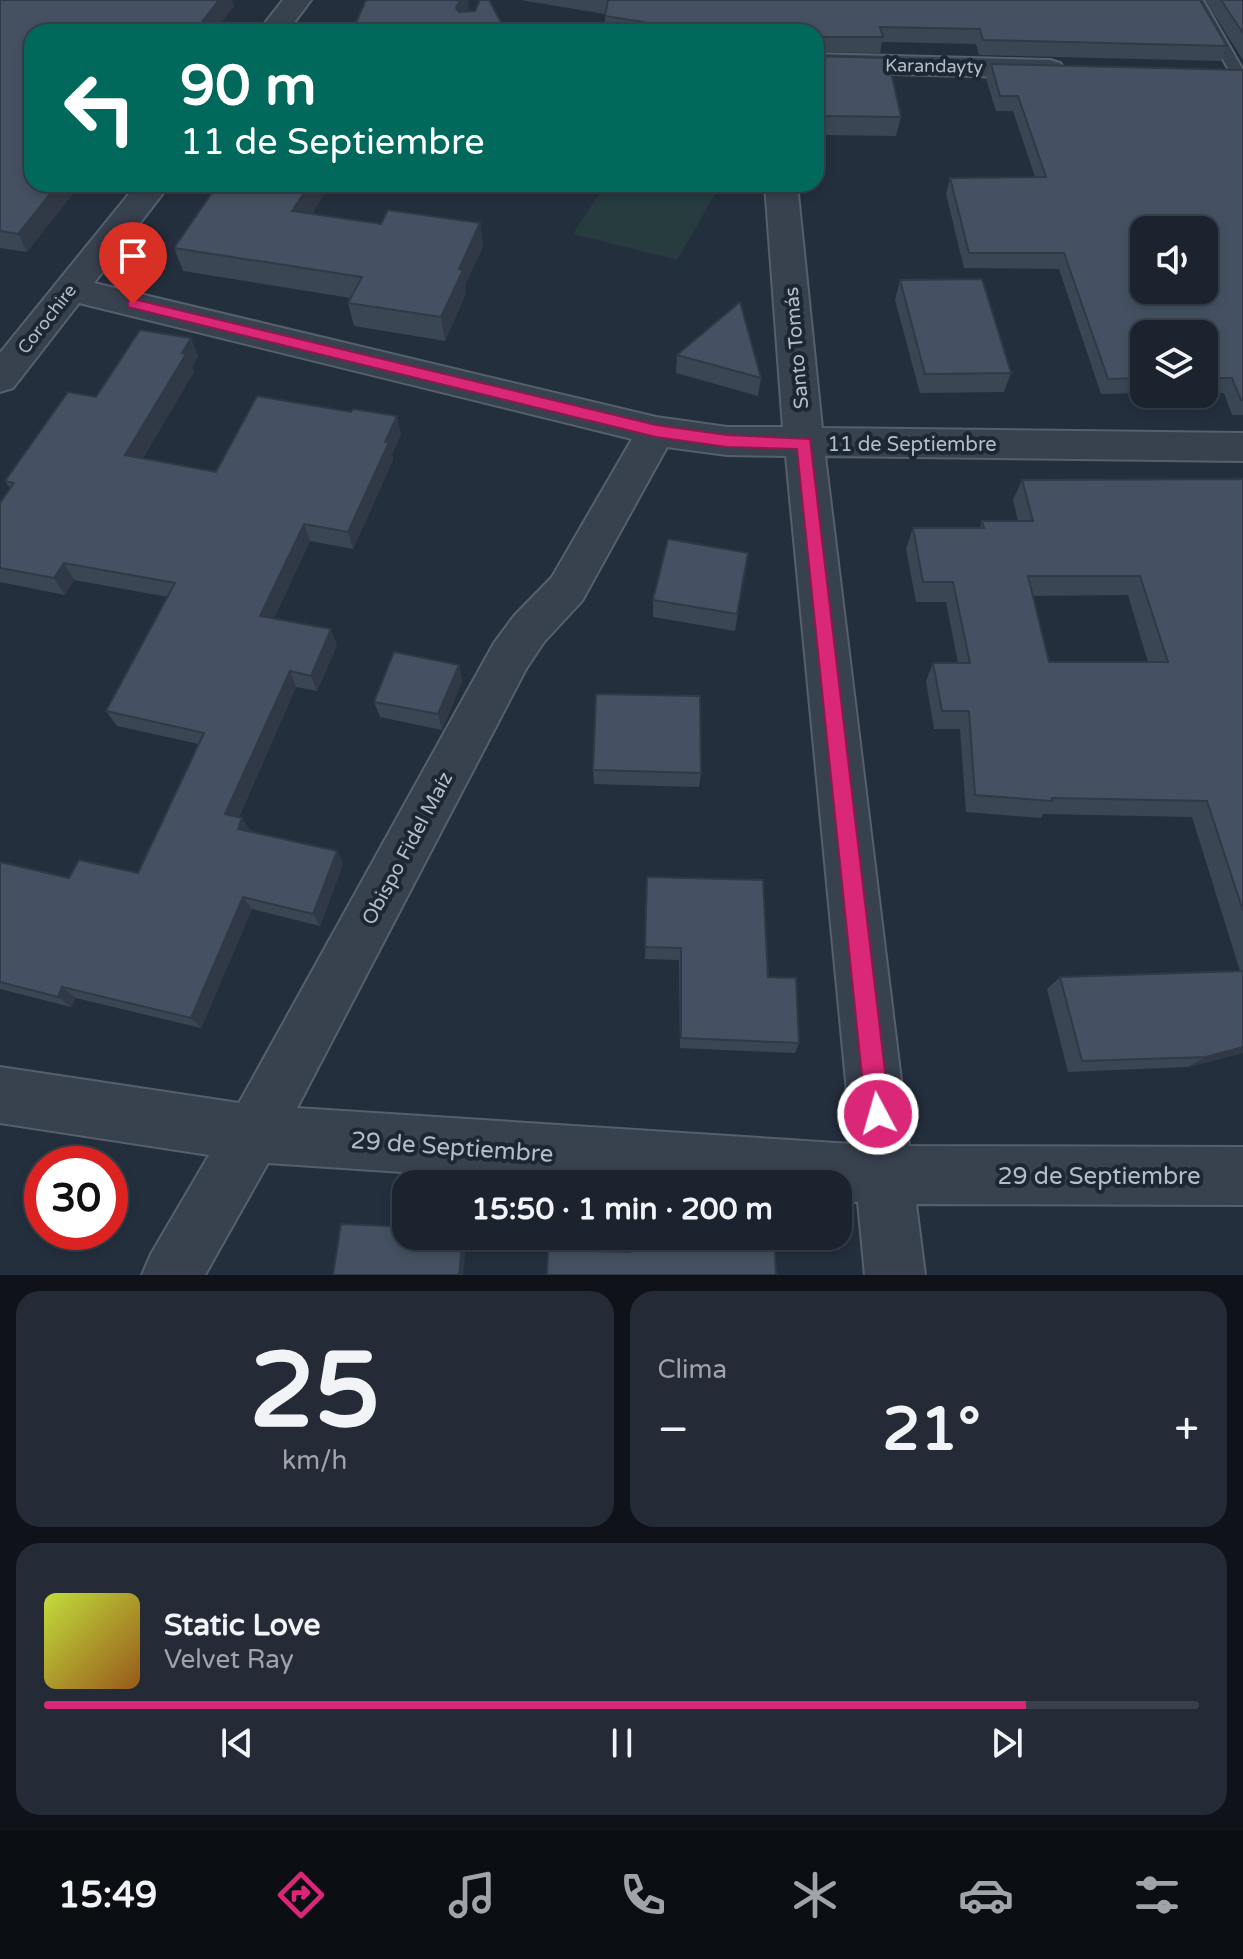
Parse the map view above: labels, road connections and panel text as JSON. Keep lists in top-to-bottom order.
{
  "streets": {
    "street": [
      "Karandayty",
      "Corochire",
      "Santo Tomás",
      "11 de Septiembre",
      "Obispo Fidel Maíz",
      "29 de Septiembre"
    ]
  },
  "crossings": [
    ["Corochire", "11 de Septiembre"],
    ["Santo Tomás", "11 de Septiembre"],
    ["Santo Tomás", "29 de Septiembre"],
    ["11 de Septiembre", "Obispo Fidel Maíz"],
    ["Obispo Fidel Maíz", "29 de Septiembre"]
  ],
  "page": {
    "turn": ["90 m", "11 de Septiembre"],
    "limit": "30",
    "trip": "15:50 · 1 min · 200 m",
    "tile": [
      ["25", "km/h"],
      "Clima"
    ],
    "heat": ["−", "21°", "+"],
    "song": ["Static Love", "Velvet Ray"],
    "tabs": "15:49"
  }
}
